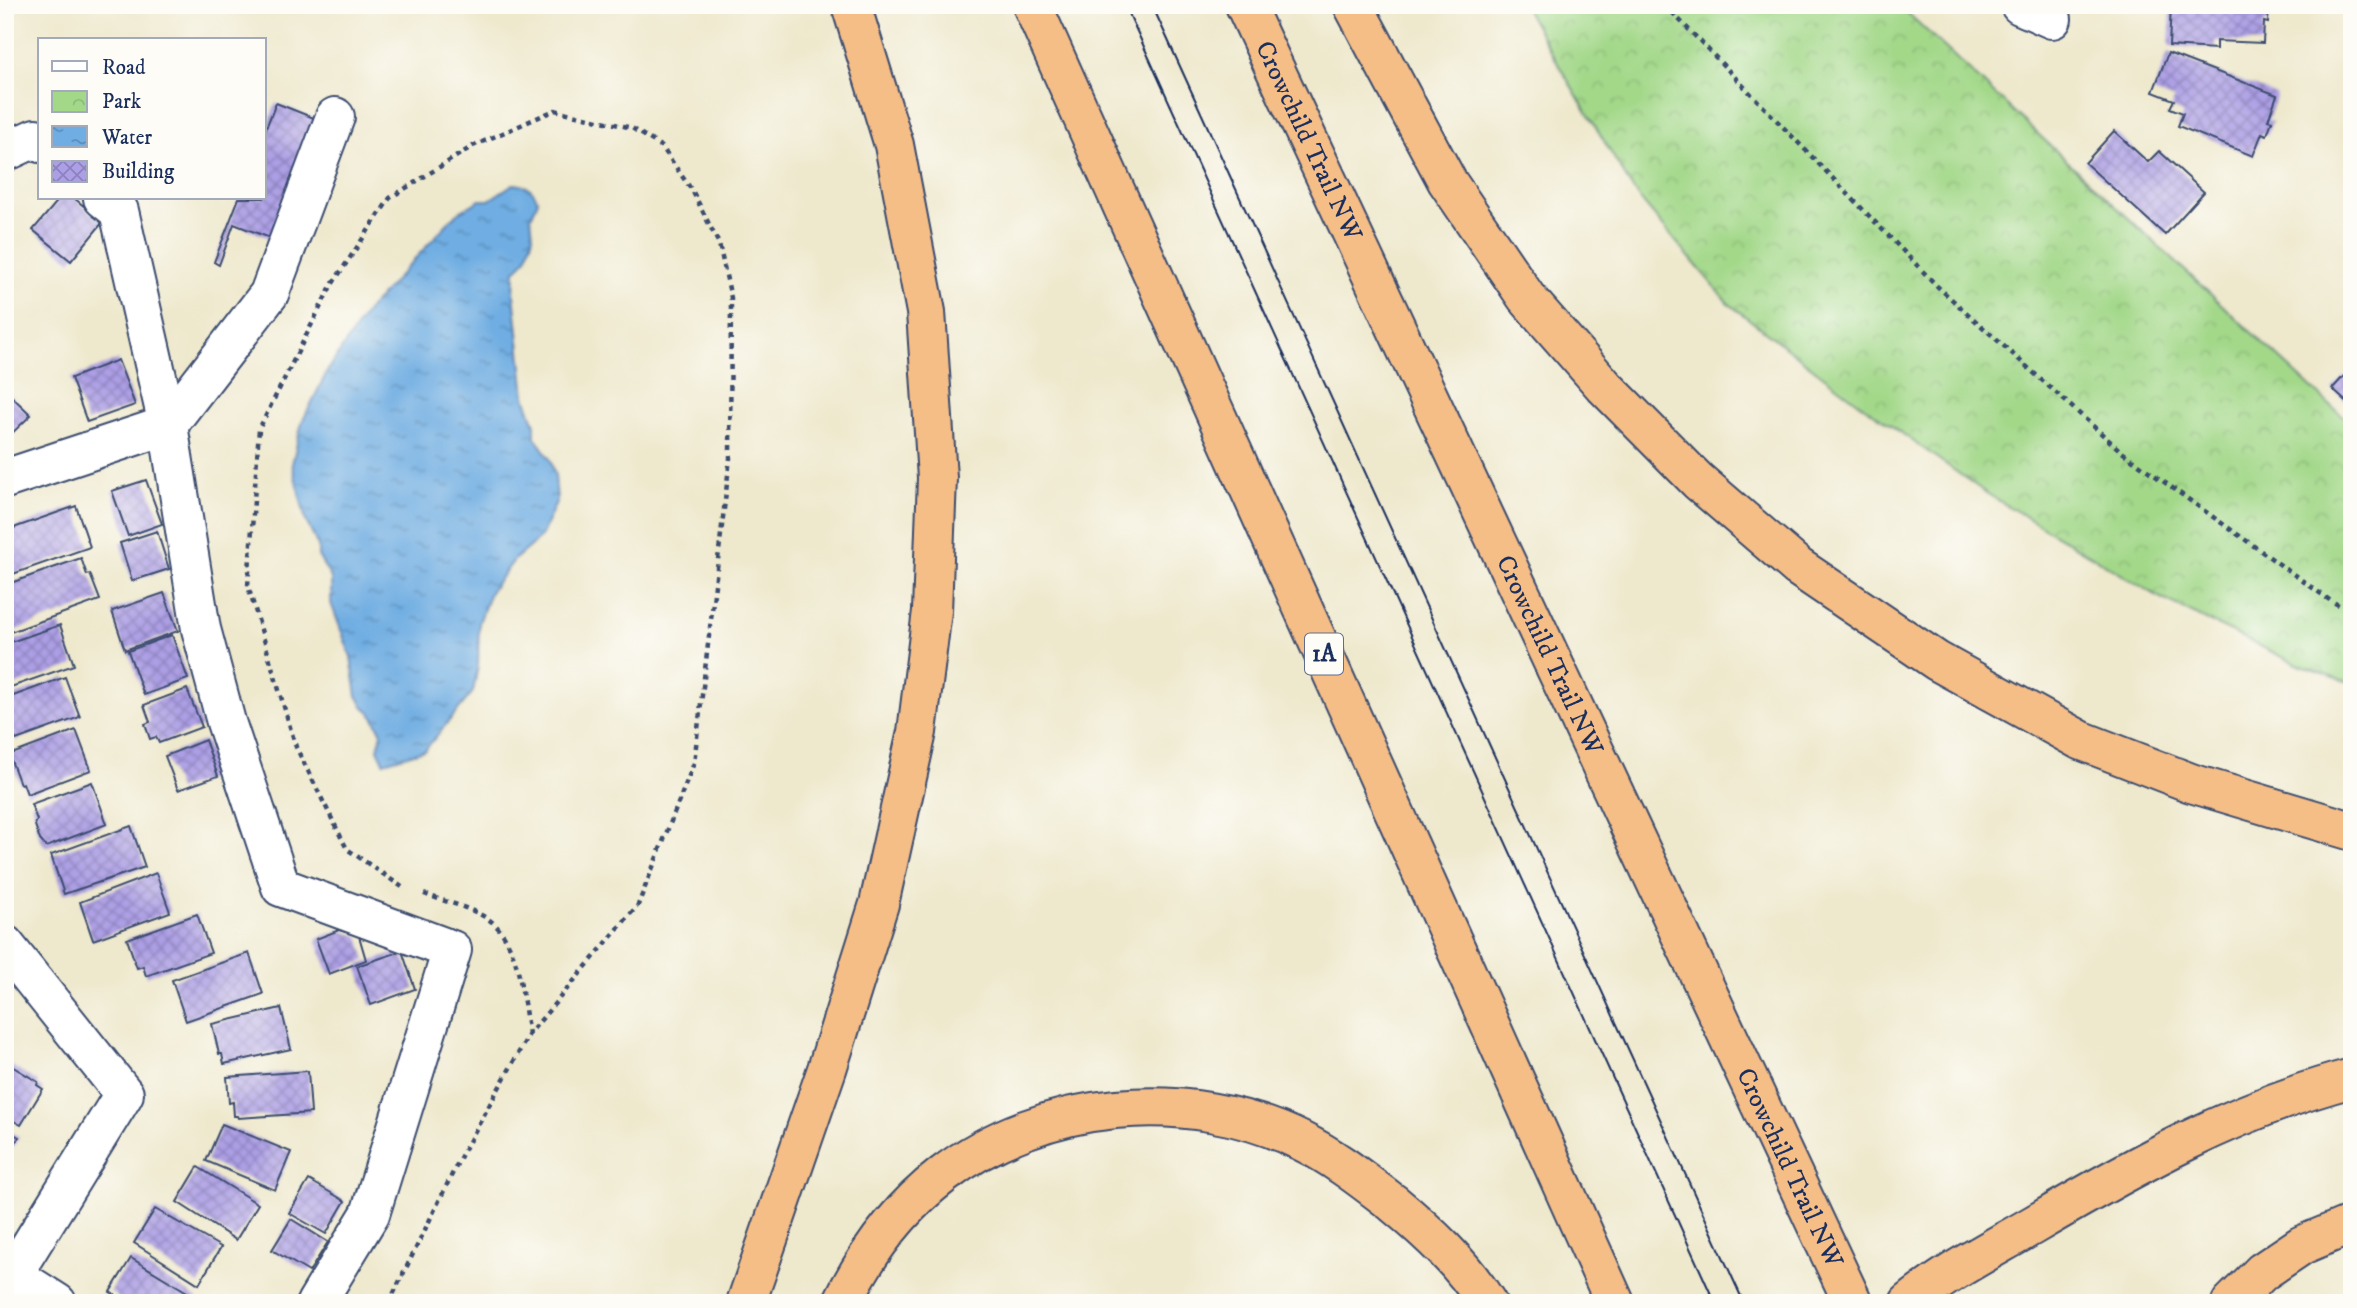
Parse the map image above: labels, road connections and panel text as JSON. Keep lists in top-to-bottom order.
{
  "streets": {
    "highway": ["Crowchild Trail NW", "1A"]
  },
  "legend": [
    "Road",
    "Park",
    "Water",
    "Building"
  ]
}
